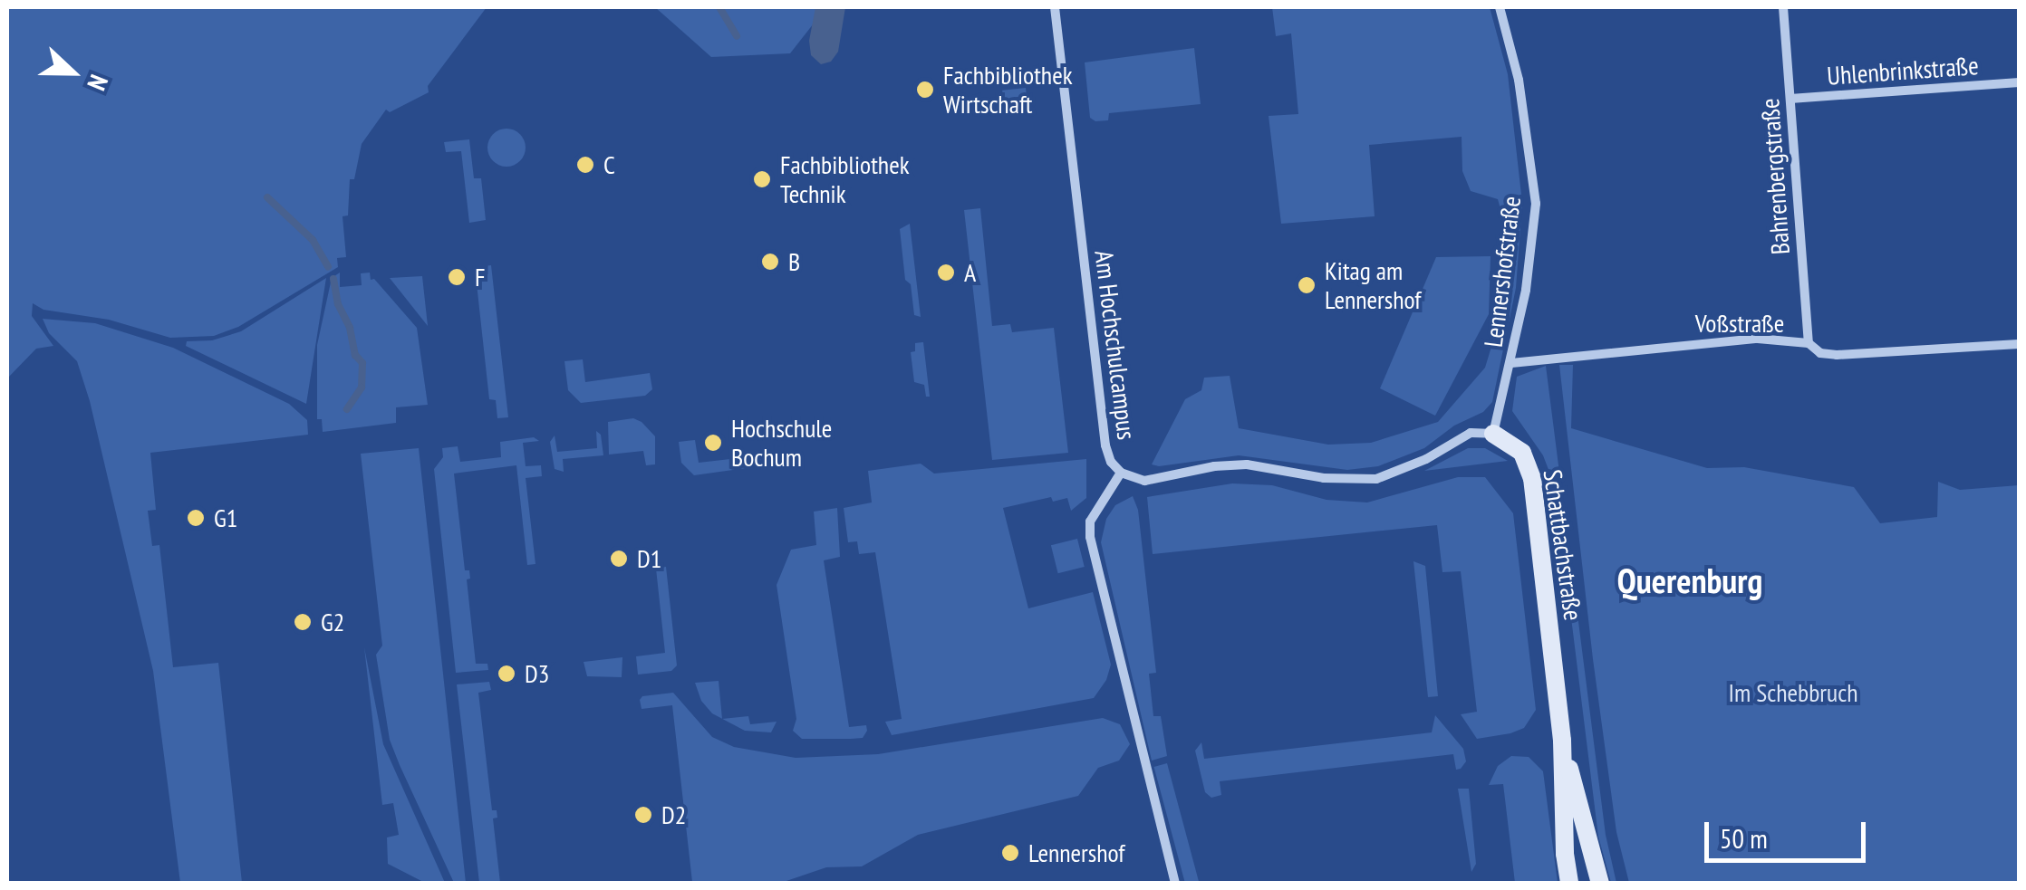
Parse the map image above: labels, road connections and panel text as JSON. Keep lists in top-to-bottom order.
{
  "streets": {
    "street": [
      "Uhlenbrinkstraße",
      "Bahrenbergstraße",
      "Lennershofstraße",
      "Voßstraße",
      "Am Hochschulcampus",
      "Schattbachstraße"
    ]
  },
  "crossings": [
    ["Uhlenbrinkstraße", "Bahrenbergstraße"],
    ["Bahrenbergstraße", "Voßstraße"],
    ["Lennershofstraße", "Voßstraße"],
    ["Lennershofstraße", "Schattbachstraße"]
  ],
  "districts": ["Querenburg"],
  "parks": ["Im Schebbruch"],
  "places": [
    "Fachbibliothek Wirtschaft",
    "C",
    "Fachbibliothek Technik",
    "B",
    "A",
    "F",
    "Kitag am Lennershof",
    "Hochschule Bochum",
    "G1",
    "D1",
    "G2",
    "D3",
    "D2",
    "Lennershof"
  ],
  "scale_bar": "50 m",
  "north": "right"
}
